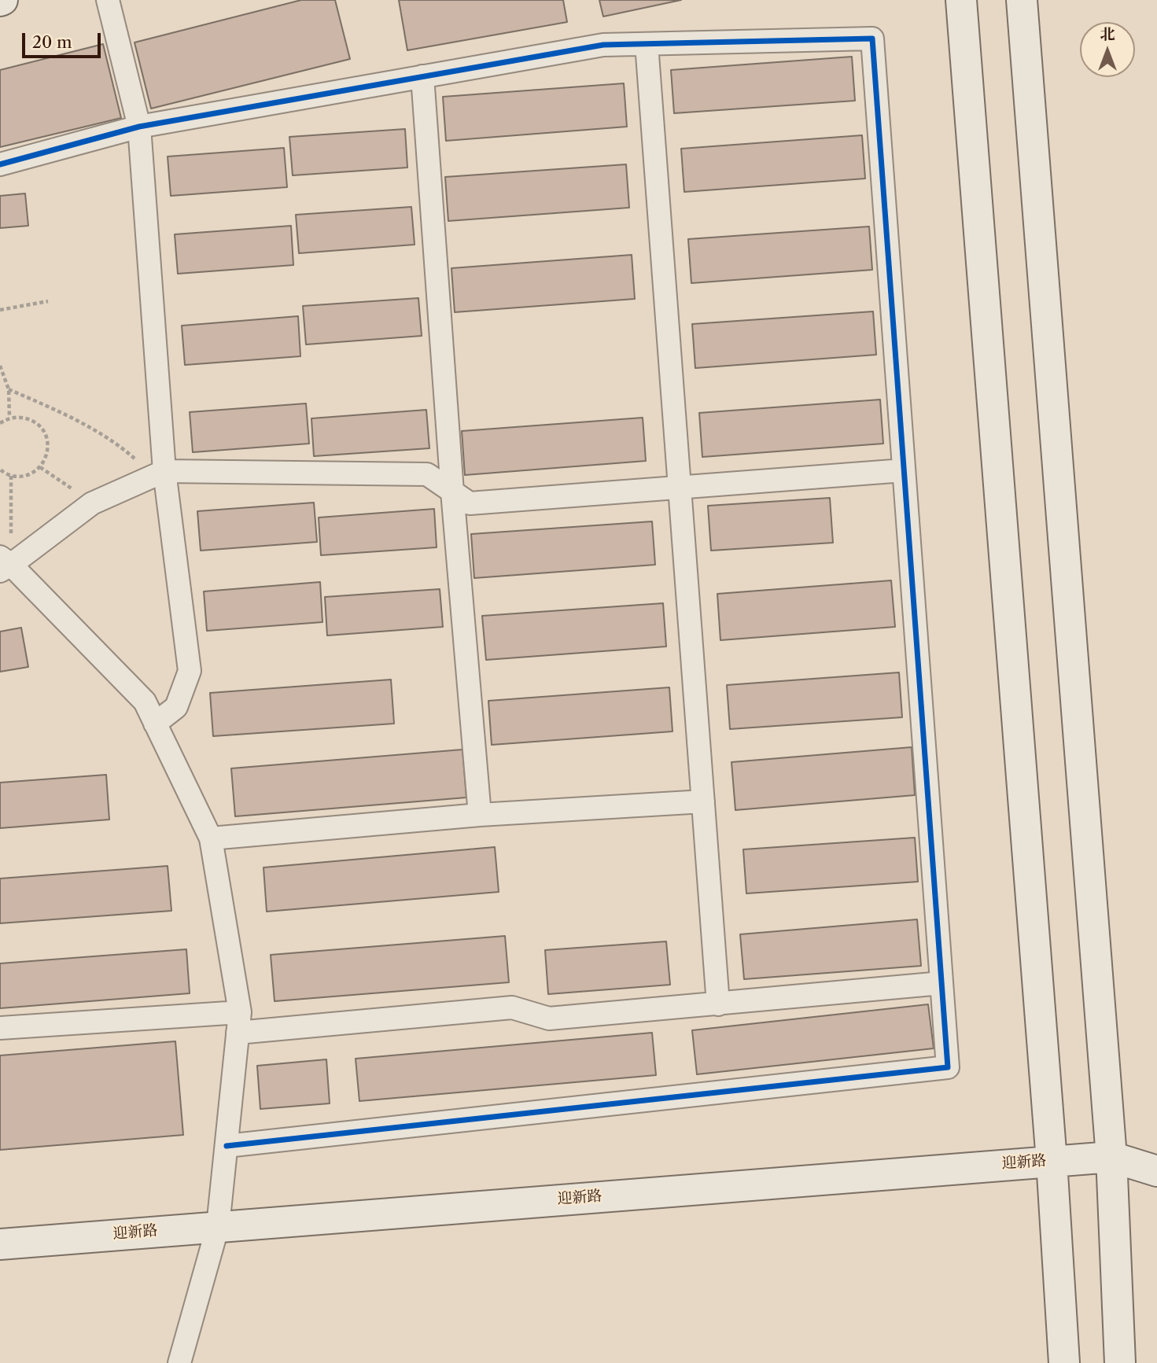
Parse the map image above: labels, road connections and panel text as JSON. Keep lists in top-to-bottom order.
{
  "streets": {
    "main road": ["迎新路"]
  },
  "scale_bar": "20 m",
  "north": "top"
}
